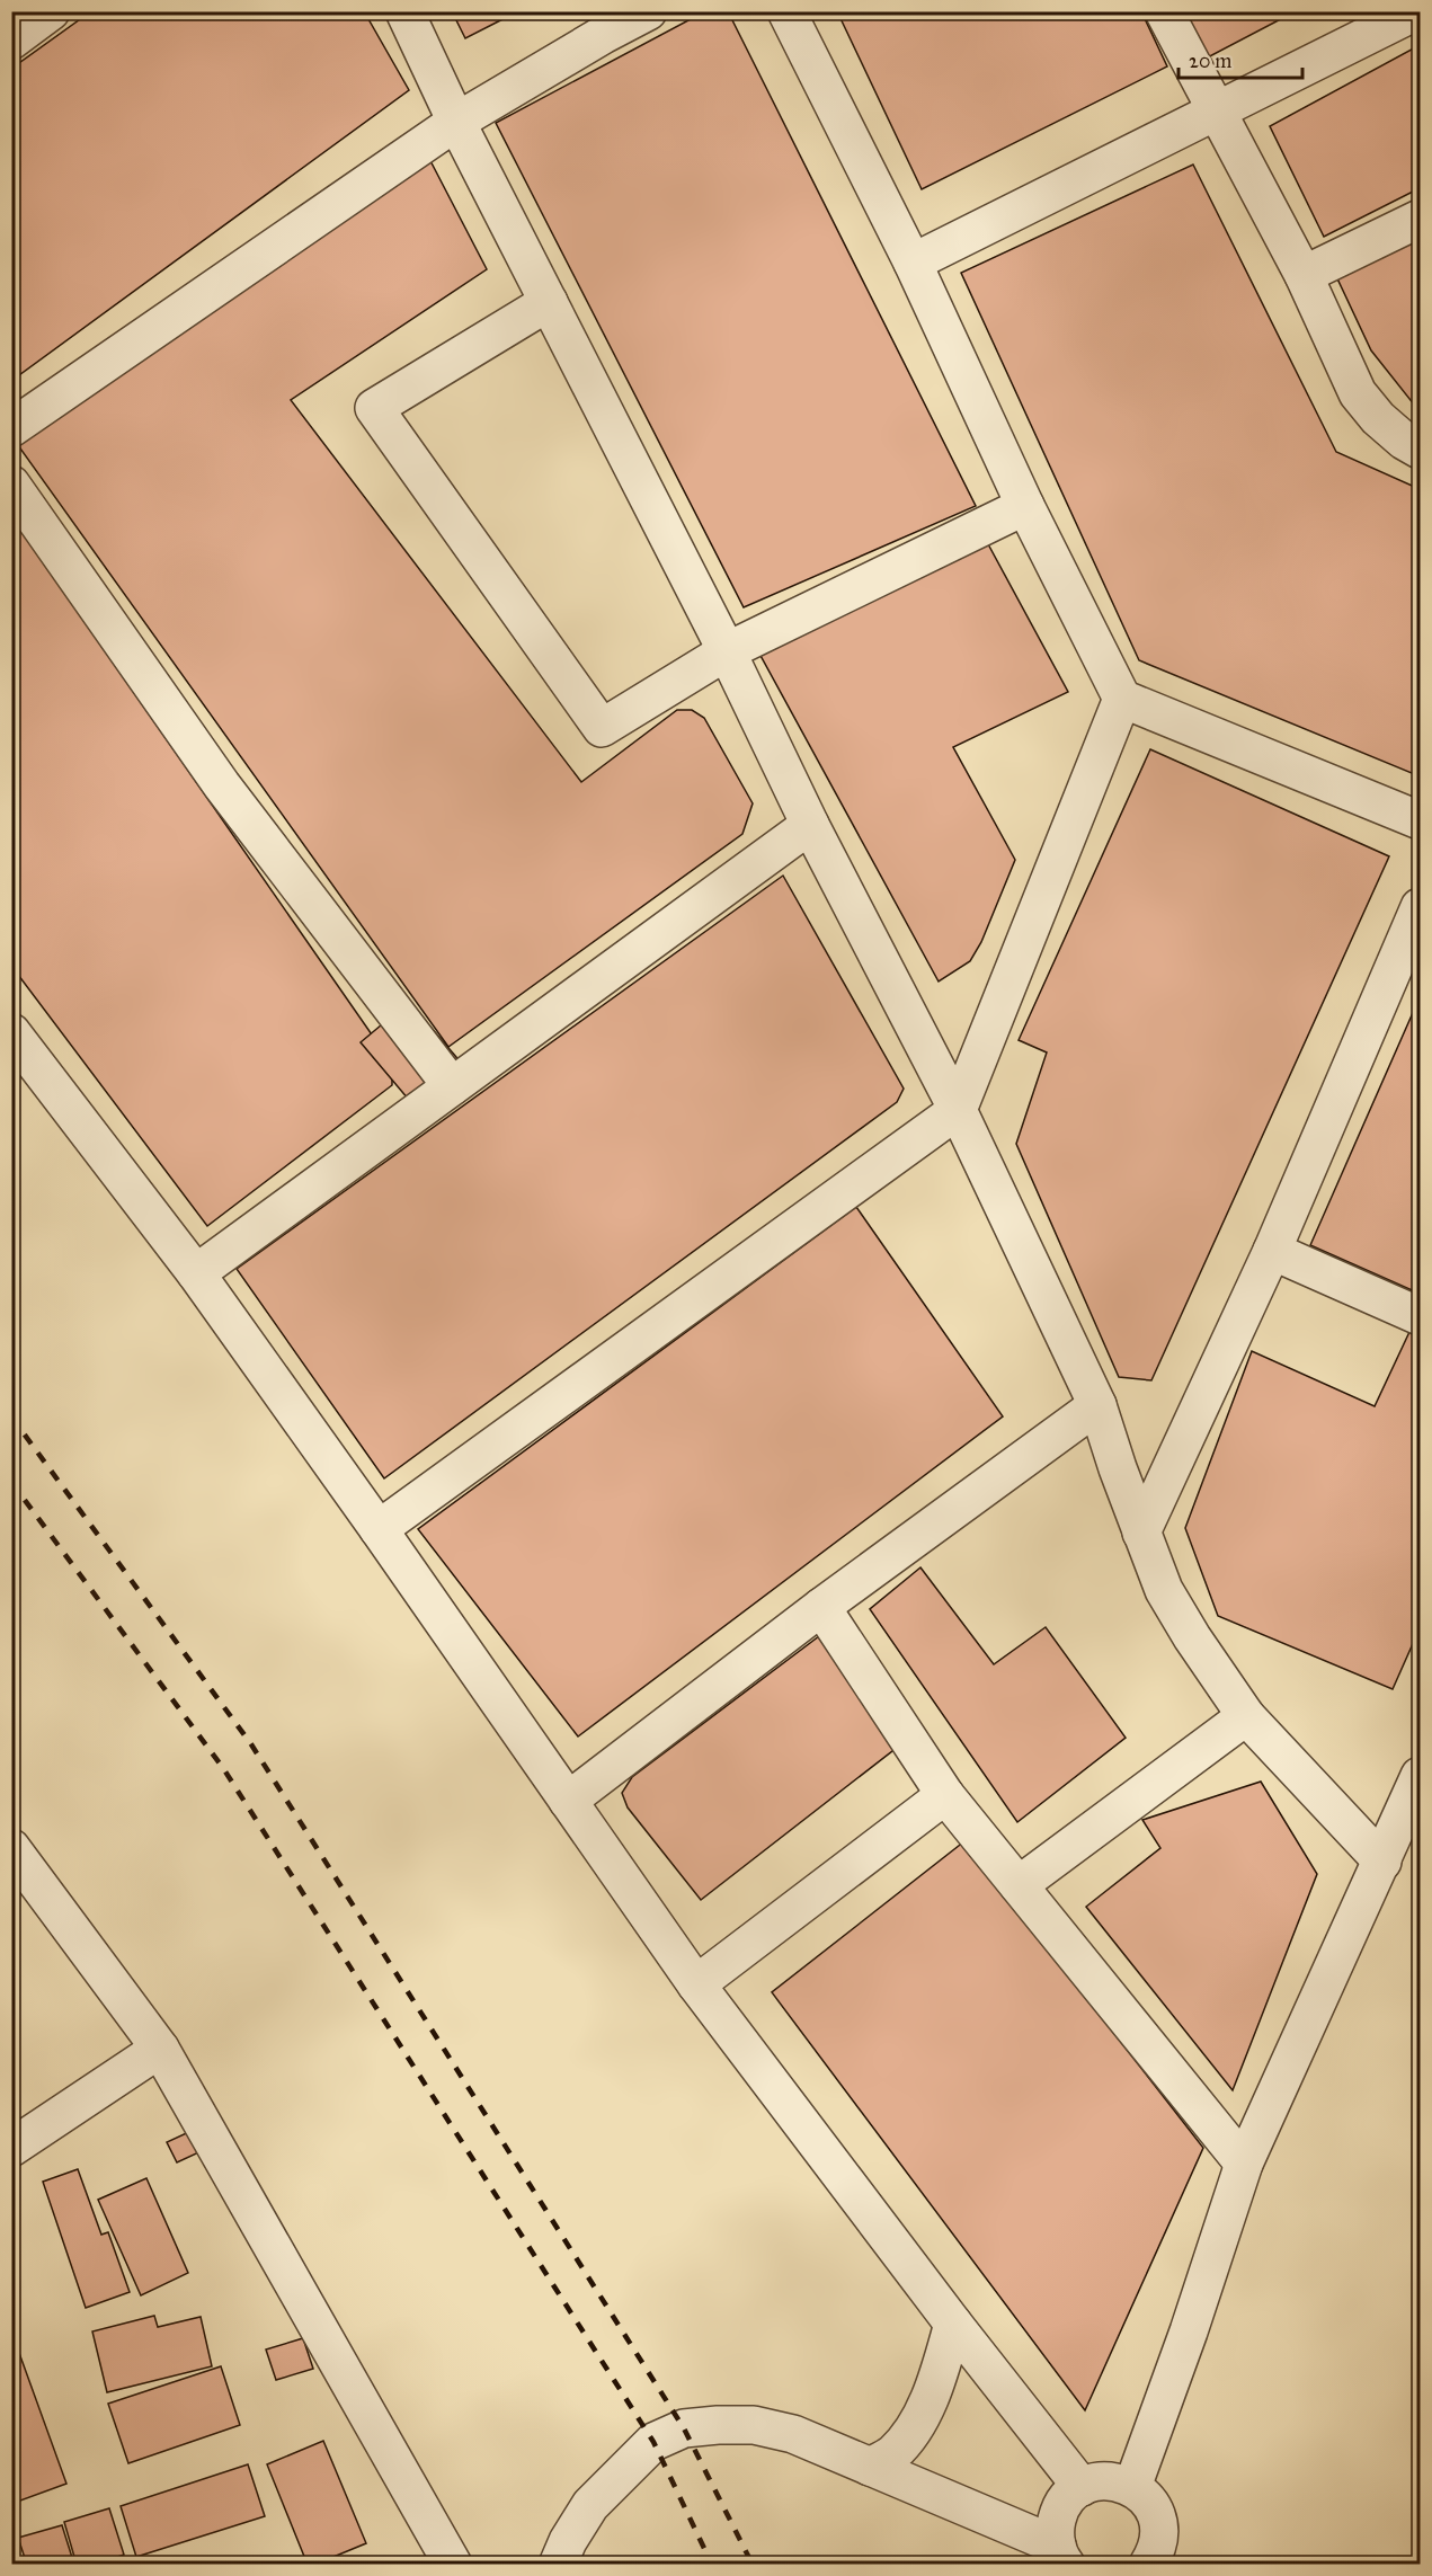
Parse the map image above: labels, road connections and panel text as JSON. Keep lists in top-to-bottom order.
{
  "scale_bar": "20 m"
}
